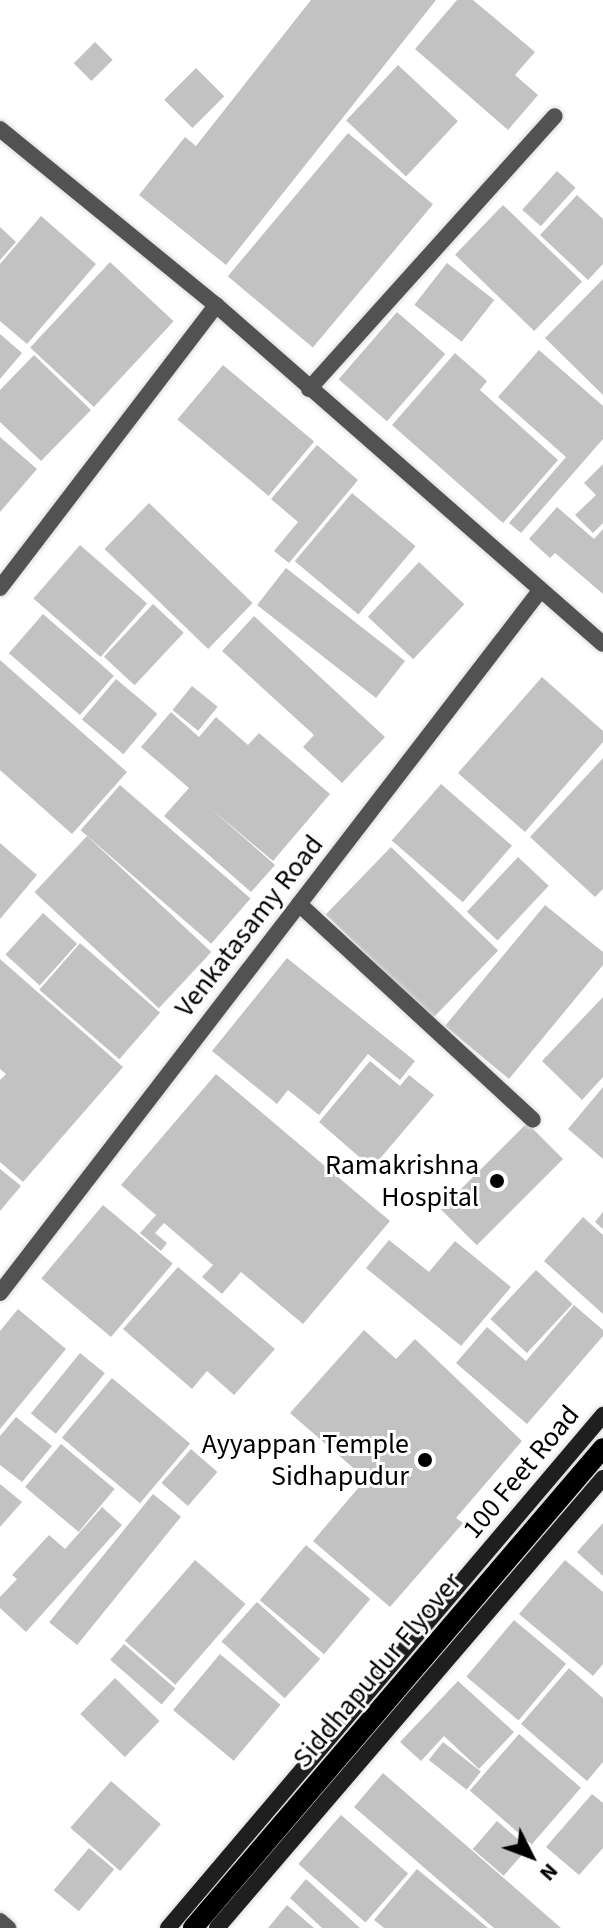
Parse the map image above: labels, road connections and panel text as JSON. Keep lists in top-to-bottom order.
{
  "streets": {
    "main road": ["100 Feet Road", "Siddhapudur Flyover"],
    "street": ["Venkatasamy Road"]
  },
  "places": ["Ramakrishna Hospital", "Ayyappan Temple Sidhapudur"],
  "north": "bottom right"
}
